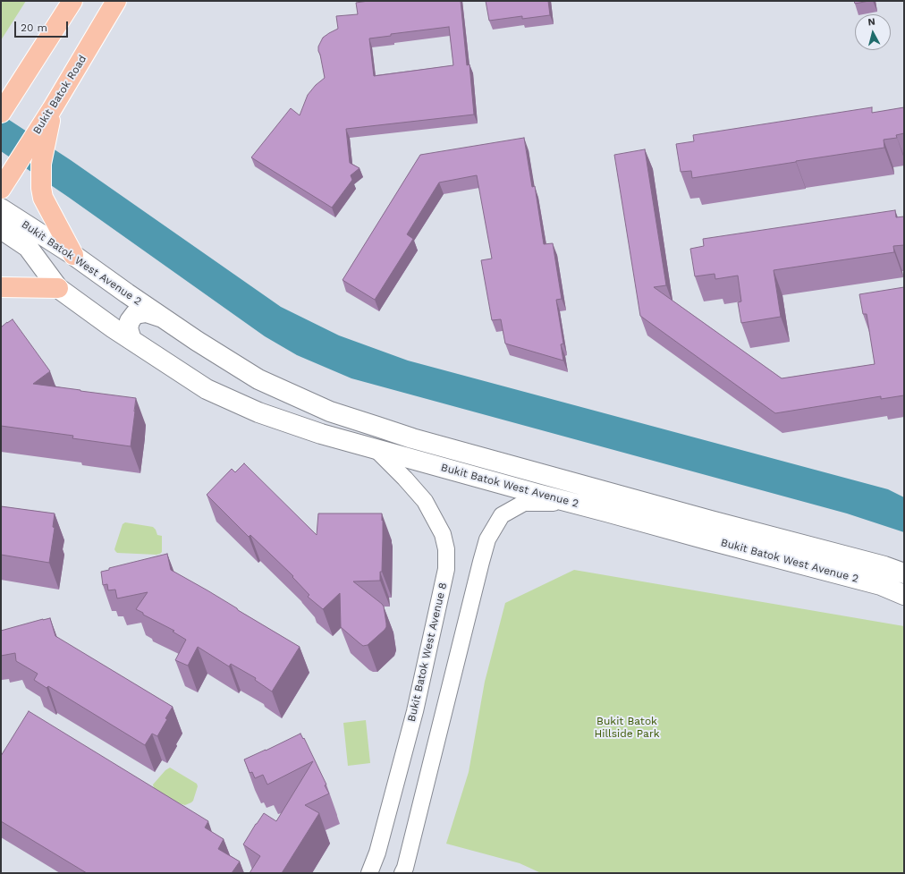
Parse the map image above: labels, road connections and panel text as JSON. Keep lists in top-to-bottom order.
{
  "streets": {
    "main road": ["Bukit Batok Road", "Bukit Batok West Avenue 2"],
    "street": ["Bukit Batok West Avenue 8"]
  },
  "crossings": [
    ["Bukit Batok West Avenue 2", "Bukit Batok West Avenue 8"]
  ],
  "parks": ["Bukit Batok Hillside Park"],
  "scale_bar": "20 m",
  "north": "top"
}
